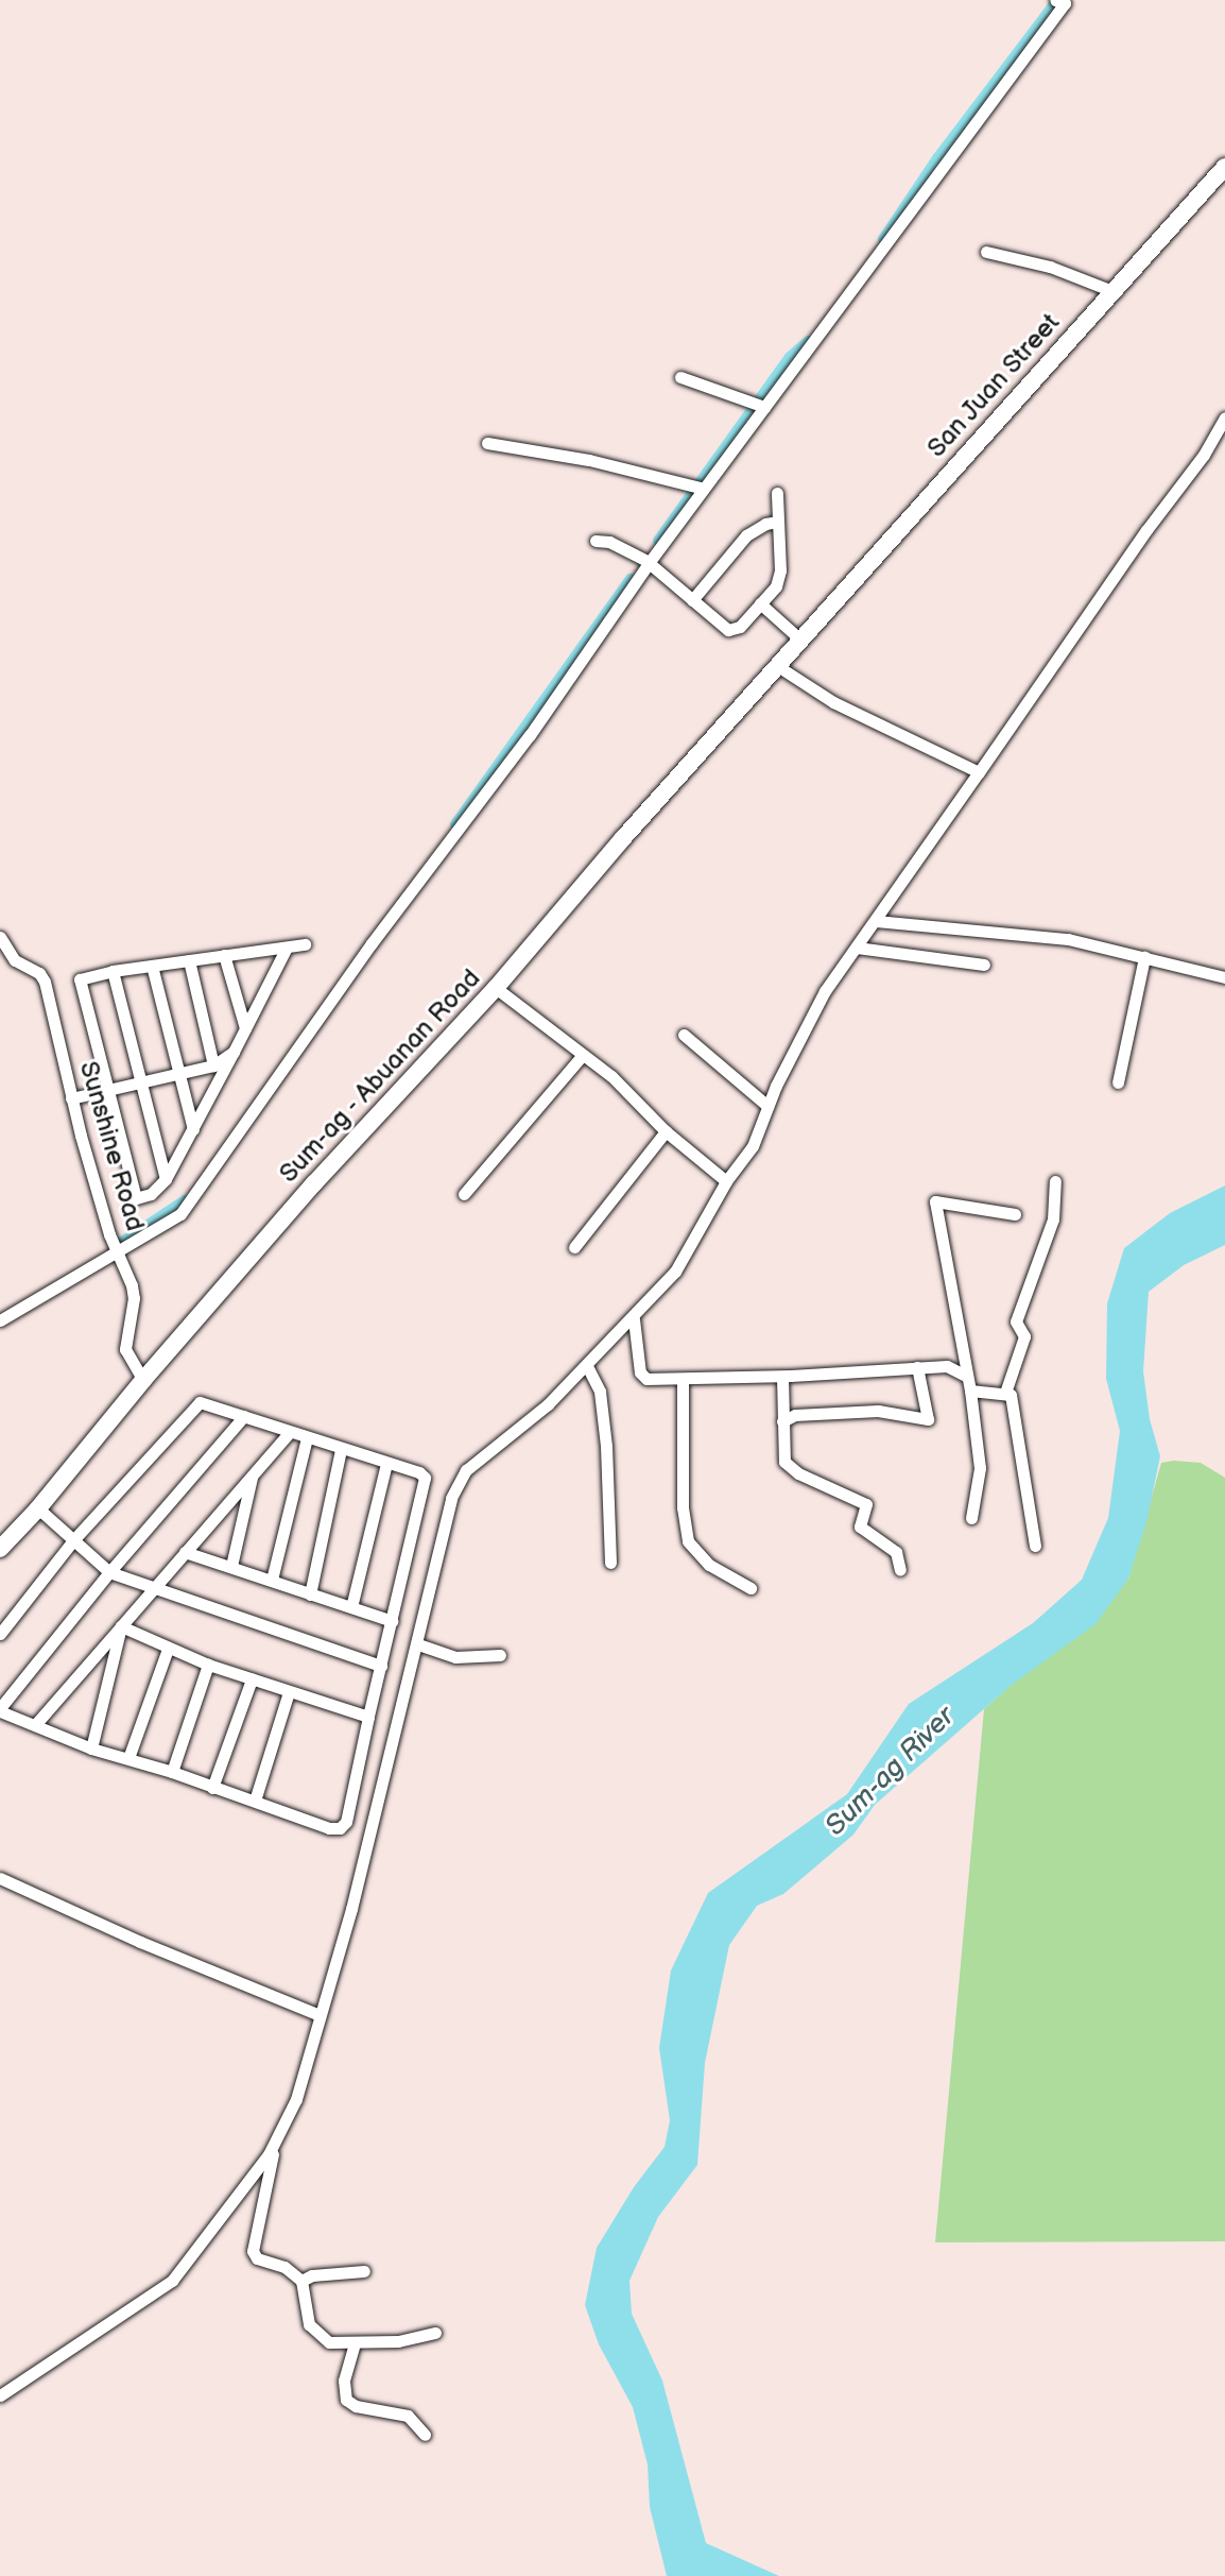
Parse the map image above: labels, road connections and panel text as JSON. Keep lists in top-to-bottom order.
{
  "streets": {
    "main road": ["San Juan Street", "Sum-ag - Abuanan Road"],
    "street": ["Sunshine Road"]
  },
  "crossings": [
    ["San Juan Street", "Sum-ag - Abuanan Road"],
    ["Sum-ag - Abuanan Road", "Sunshine Road"]
  ],
  "water": ["Sum-ag River"]
}
